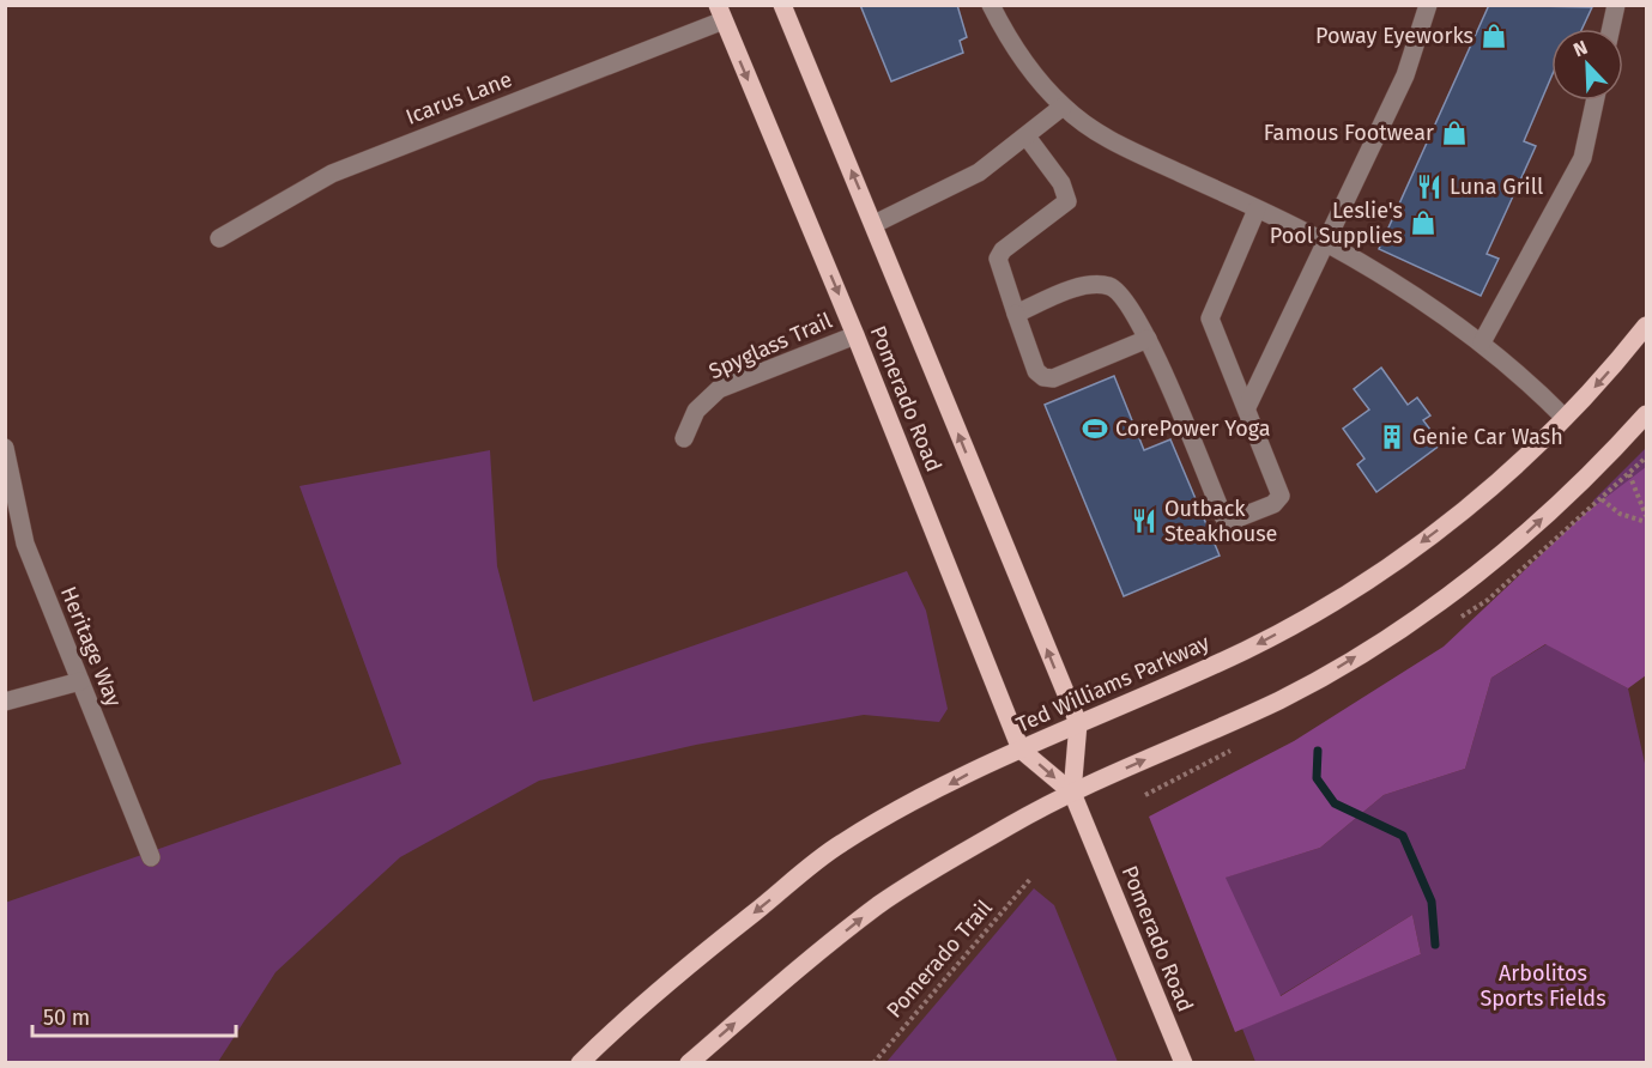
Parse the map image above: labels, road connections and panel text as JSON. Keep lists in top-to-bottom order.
{
  "streets": {
    "main road": ["Pomerado Road", "Ted Williams Parkway"],
    "street": ["Icarus Lane", "Spyglass Trail", "Heritage Way"],
    "path": ["Pomerado Trail"]
  },
  "crossings": [
    ["Icarus Lane", "Pomerado Road"],
    ["Spyglass Trail", "Pomerado Road"],
    ["Pomerado Road", "Ted Williams Parkway"]
  ],
  "parks": ["Arbolitos Sports Fields"],
  "places": {
    "shop": ["Poway Eyeworks", "Famous Footwear", "Leslie's Pool Supplies"],
    "restaurant": ["Luna Grill", "Outback Steakhouse"],
    "sports": ["CorePower Yoga"],
    "building": ["Genie Car Wash"]
  },
  "scale_bar": "50 m",
  "north": "top left"
}
